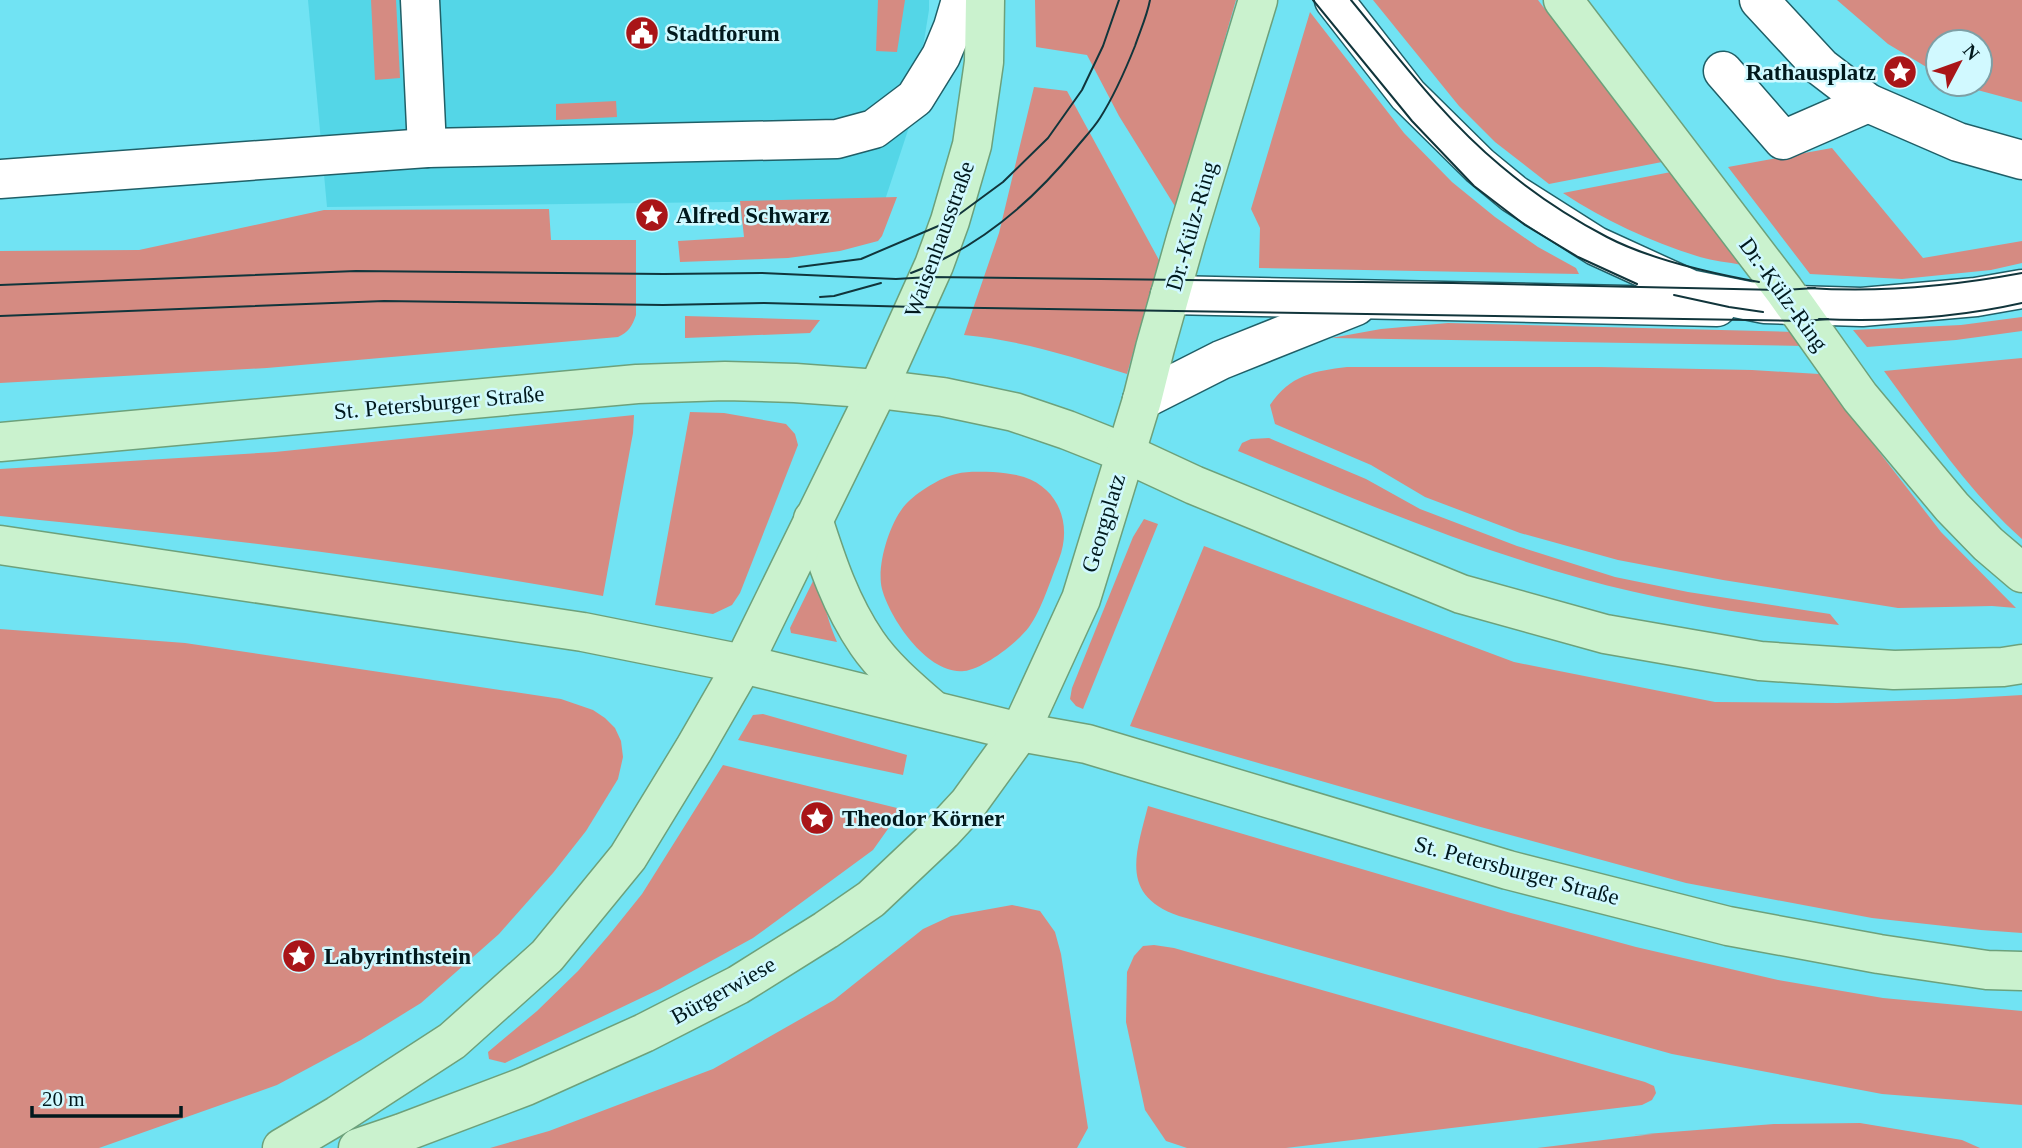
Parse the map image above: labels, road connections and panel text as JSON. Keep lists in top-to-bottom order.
{
  "streets": {
    "main road": [
      "Dr.-Külz-Ring",
      "Waisenhausstraße",
      "St. Petersburger Straße",
      "Georgplatz",
      "Bürgerwiese"
    ]
  },
  "crossings": [
    ["Dr.-Külz-Ring", "Georgplatz"],
    ["Waisenhausstraße", "St. Petersburger Straße"],
    ["Waisenhausstraße", "Georgplatz"],
    ["St. Petersburger Straße", "Georgplatz"],
    ["St. Petersburger Straße", "Bürgerwiese"],
    ["Georgplatz", "Bürgerwiese"]
  ],
  "places": {
    "public building": ["Stadtforum"],
    "place": [
      "Rathausplatz",
      "Alfred Schwarz",
      "Theodor Körner",
      "Labyrinthstein"
    ]
  },
  "scale_bar": "20 m",
  "north": "top right"
}
